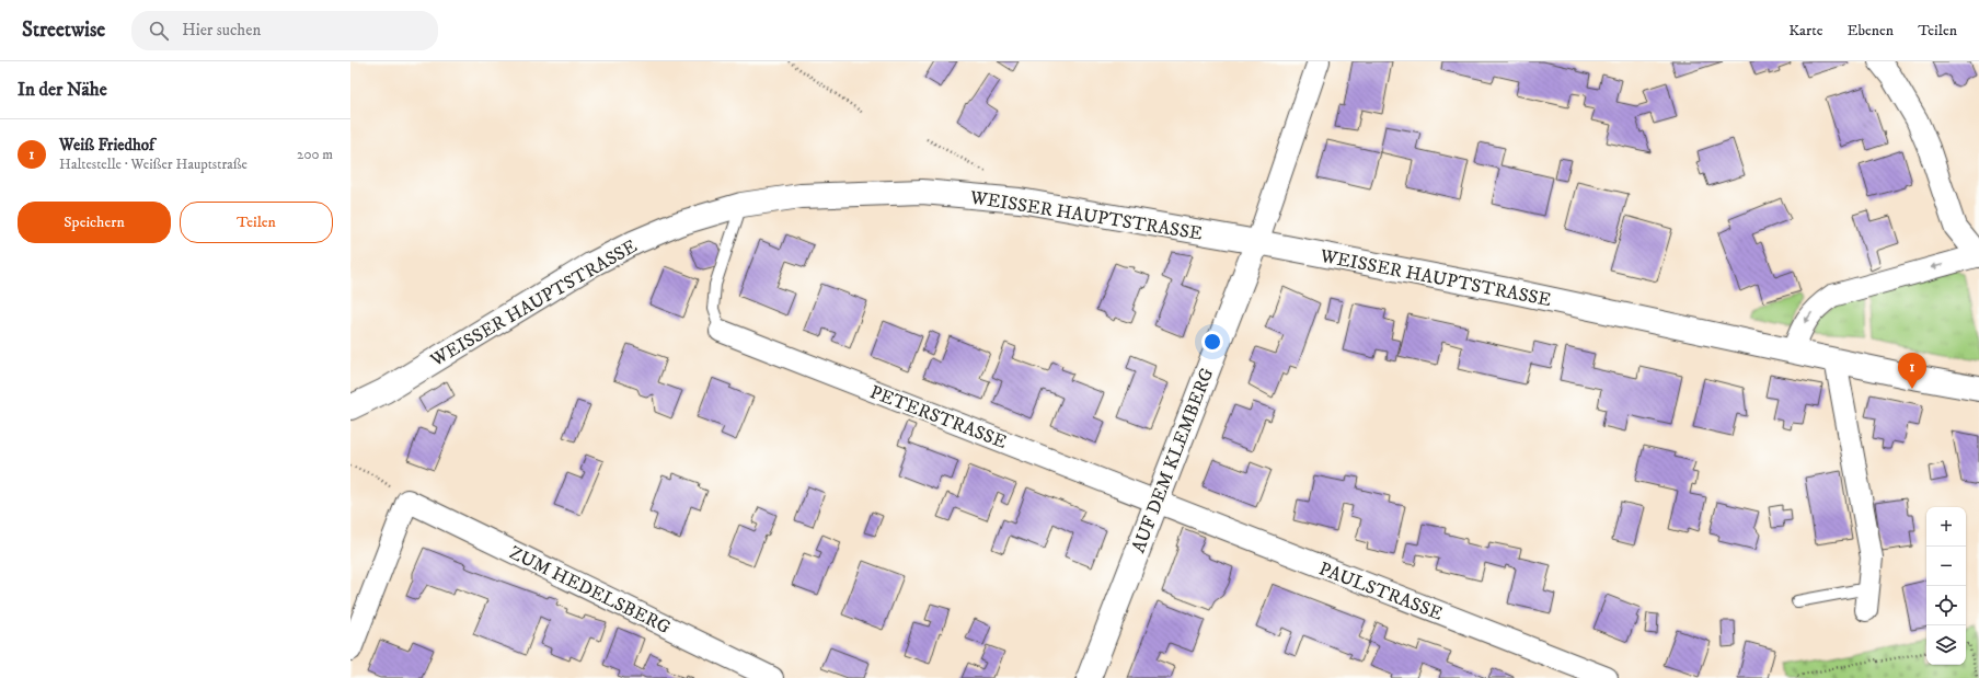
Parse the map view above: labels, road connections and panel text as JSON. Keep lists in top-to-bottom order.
{
  "streets": {
    "street": [
      "WEISSER HAUPTSTRASSE",
      "PETERSTRASSE",
      "AUF DEM KLEMBERG",
      "ZUM HEDELSBERG",
      "PAULSTRASSE"
    ]
  },
  "crossings": [
    ["WEISSER HAUPTSTRASSE", "AUF DEM KLEMBERG"],
    ["PETERSTRASSE", "AUF DEM KLEMBERG"],
    ["PETERSTRASSE", "PAULSTRASSE"],
    ["AUF DEM KLEMBERG", "PAULSTRASSE"]
  ],
  "page": {
    "header": "Streetwise",
    "search": "Hier suchen",
    "nav": ["Karte", "Ebenen", "Teilen"],
    "heading": "In der Nähe",
    "list": [
      {
        "mark": "1",
        "name": "Weiß Friedhof",
        "note": "Haltestelle · Weißer Hauptstraße",
        "value": "200 m"
      }
    ],
    "buttons": ["Speichern", "Teilen"],
    "pins": "1",
    "map_buttons": ["+", "−"]
  }
}
